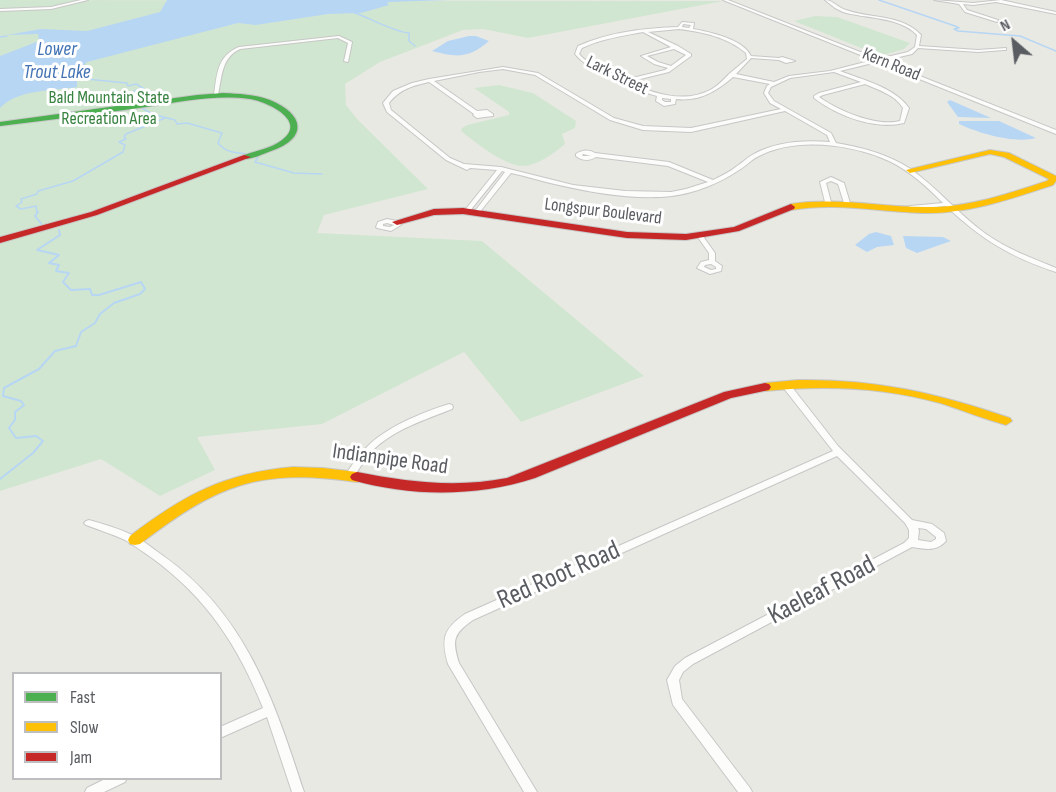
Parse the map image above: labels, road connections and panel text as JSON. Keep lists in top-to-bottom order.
{
  "streets": {
    "street": [
      "Kern Road",
      "Lark Street",
      "Longspur Boulevard",
      "Indianpipe Road",
      "Red Root Road",
      "Kaeleaf Road"
    ]
  },
  "water": ["Lower Trout Lake"],
  "parks": ["Bald Mountain State Recreation Area"],
  "legend": ["Fast", "Slow", "Jam"],
  "north": "top left"
}
